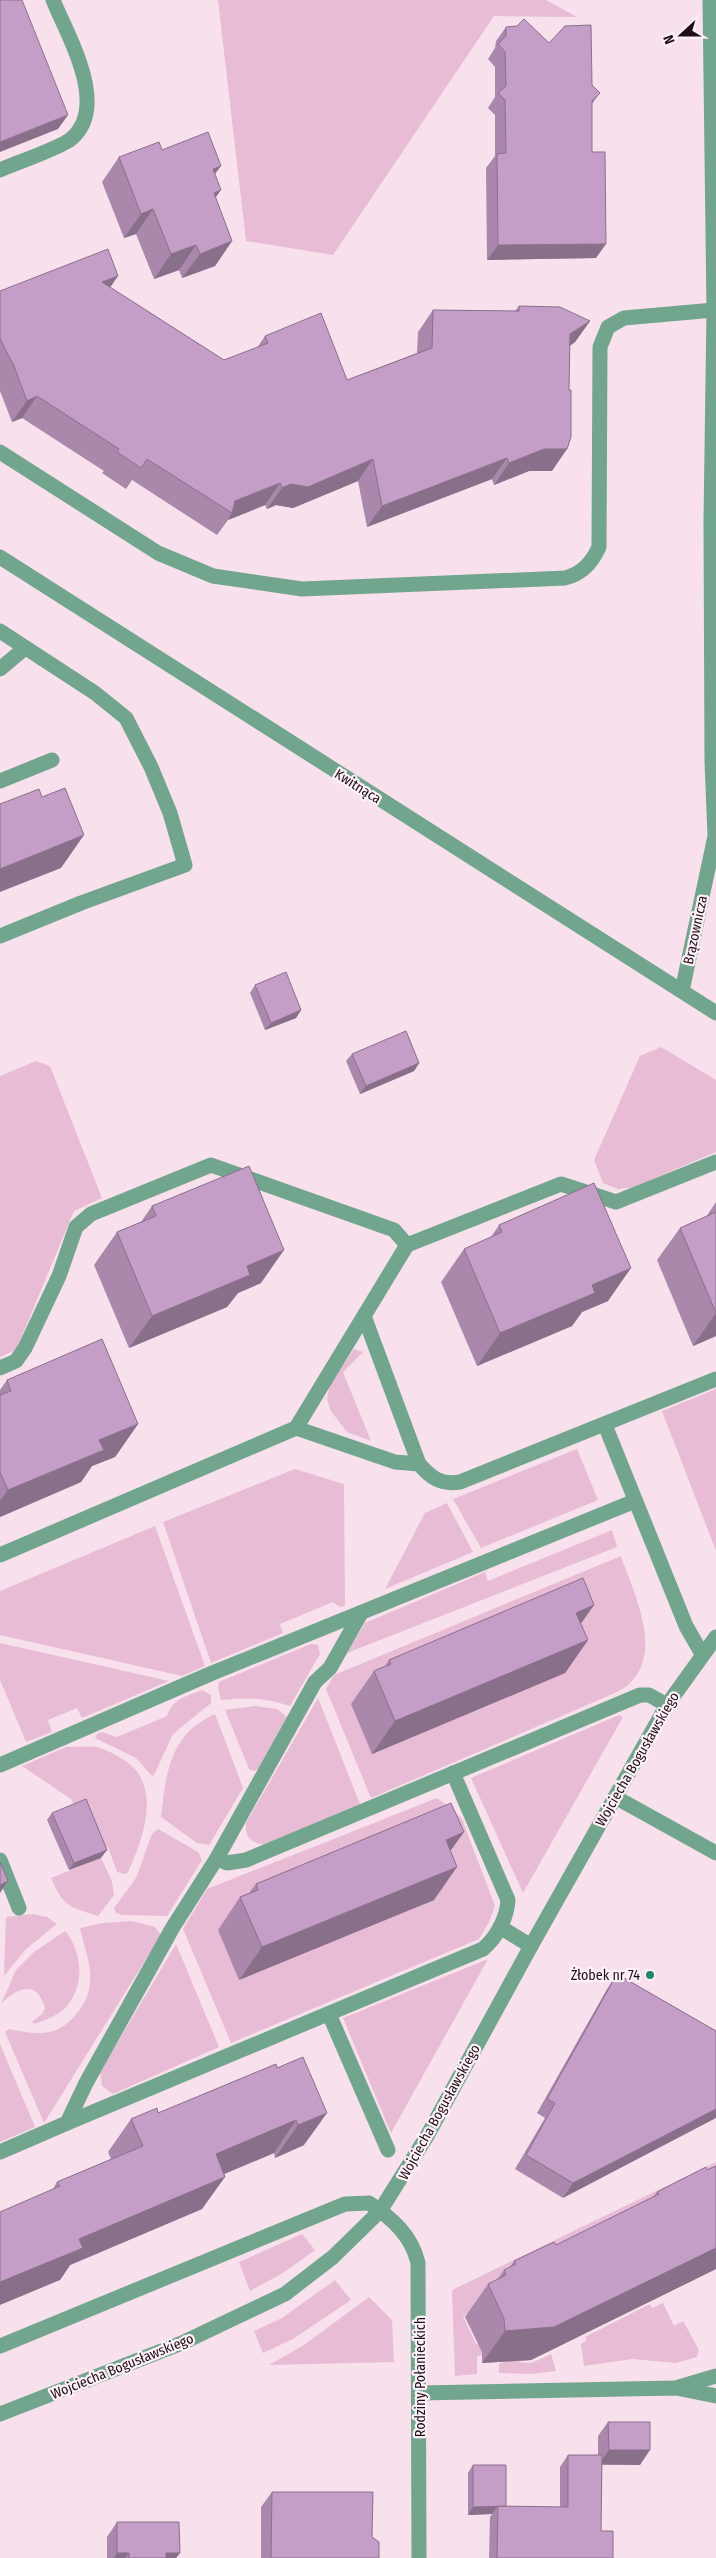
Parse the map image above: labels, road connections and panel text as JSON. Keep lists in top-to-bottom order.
{
  "streets": {
    "street": [
      "Kwitnąca",
      "Brązownicza",
      "Wojciecha Bogusławskiego",
      "Rodziny Połanieckich"
    ]
  },
  "crossings": [
    ["Kwitnąca", "Brązownicza"],
    ["Wojciecha Bogusławskiego", "Rodziny Połanieckich"]
  ],
  "places": ["Żłobek nr 74"],
  "north": "left"
}
